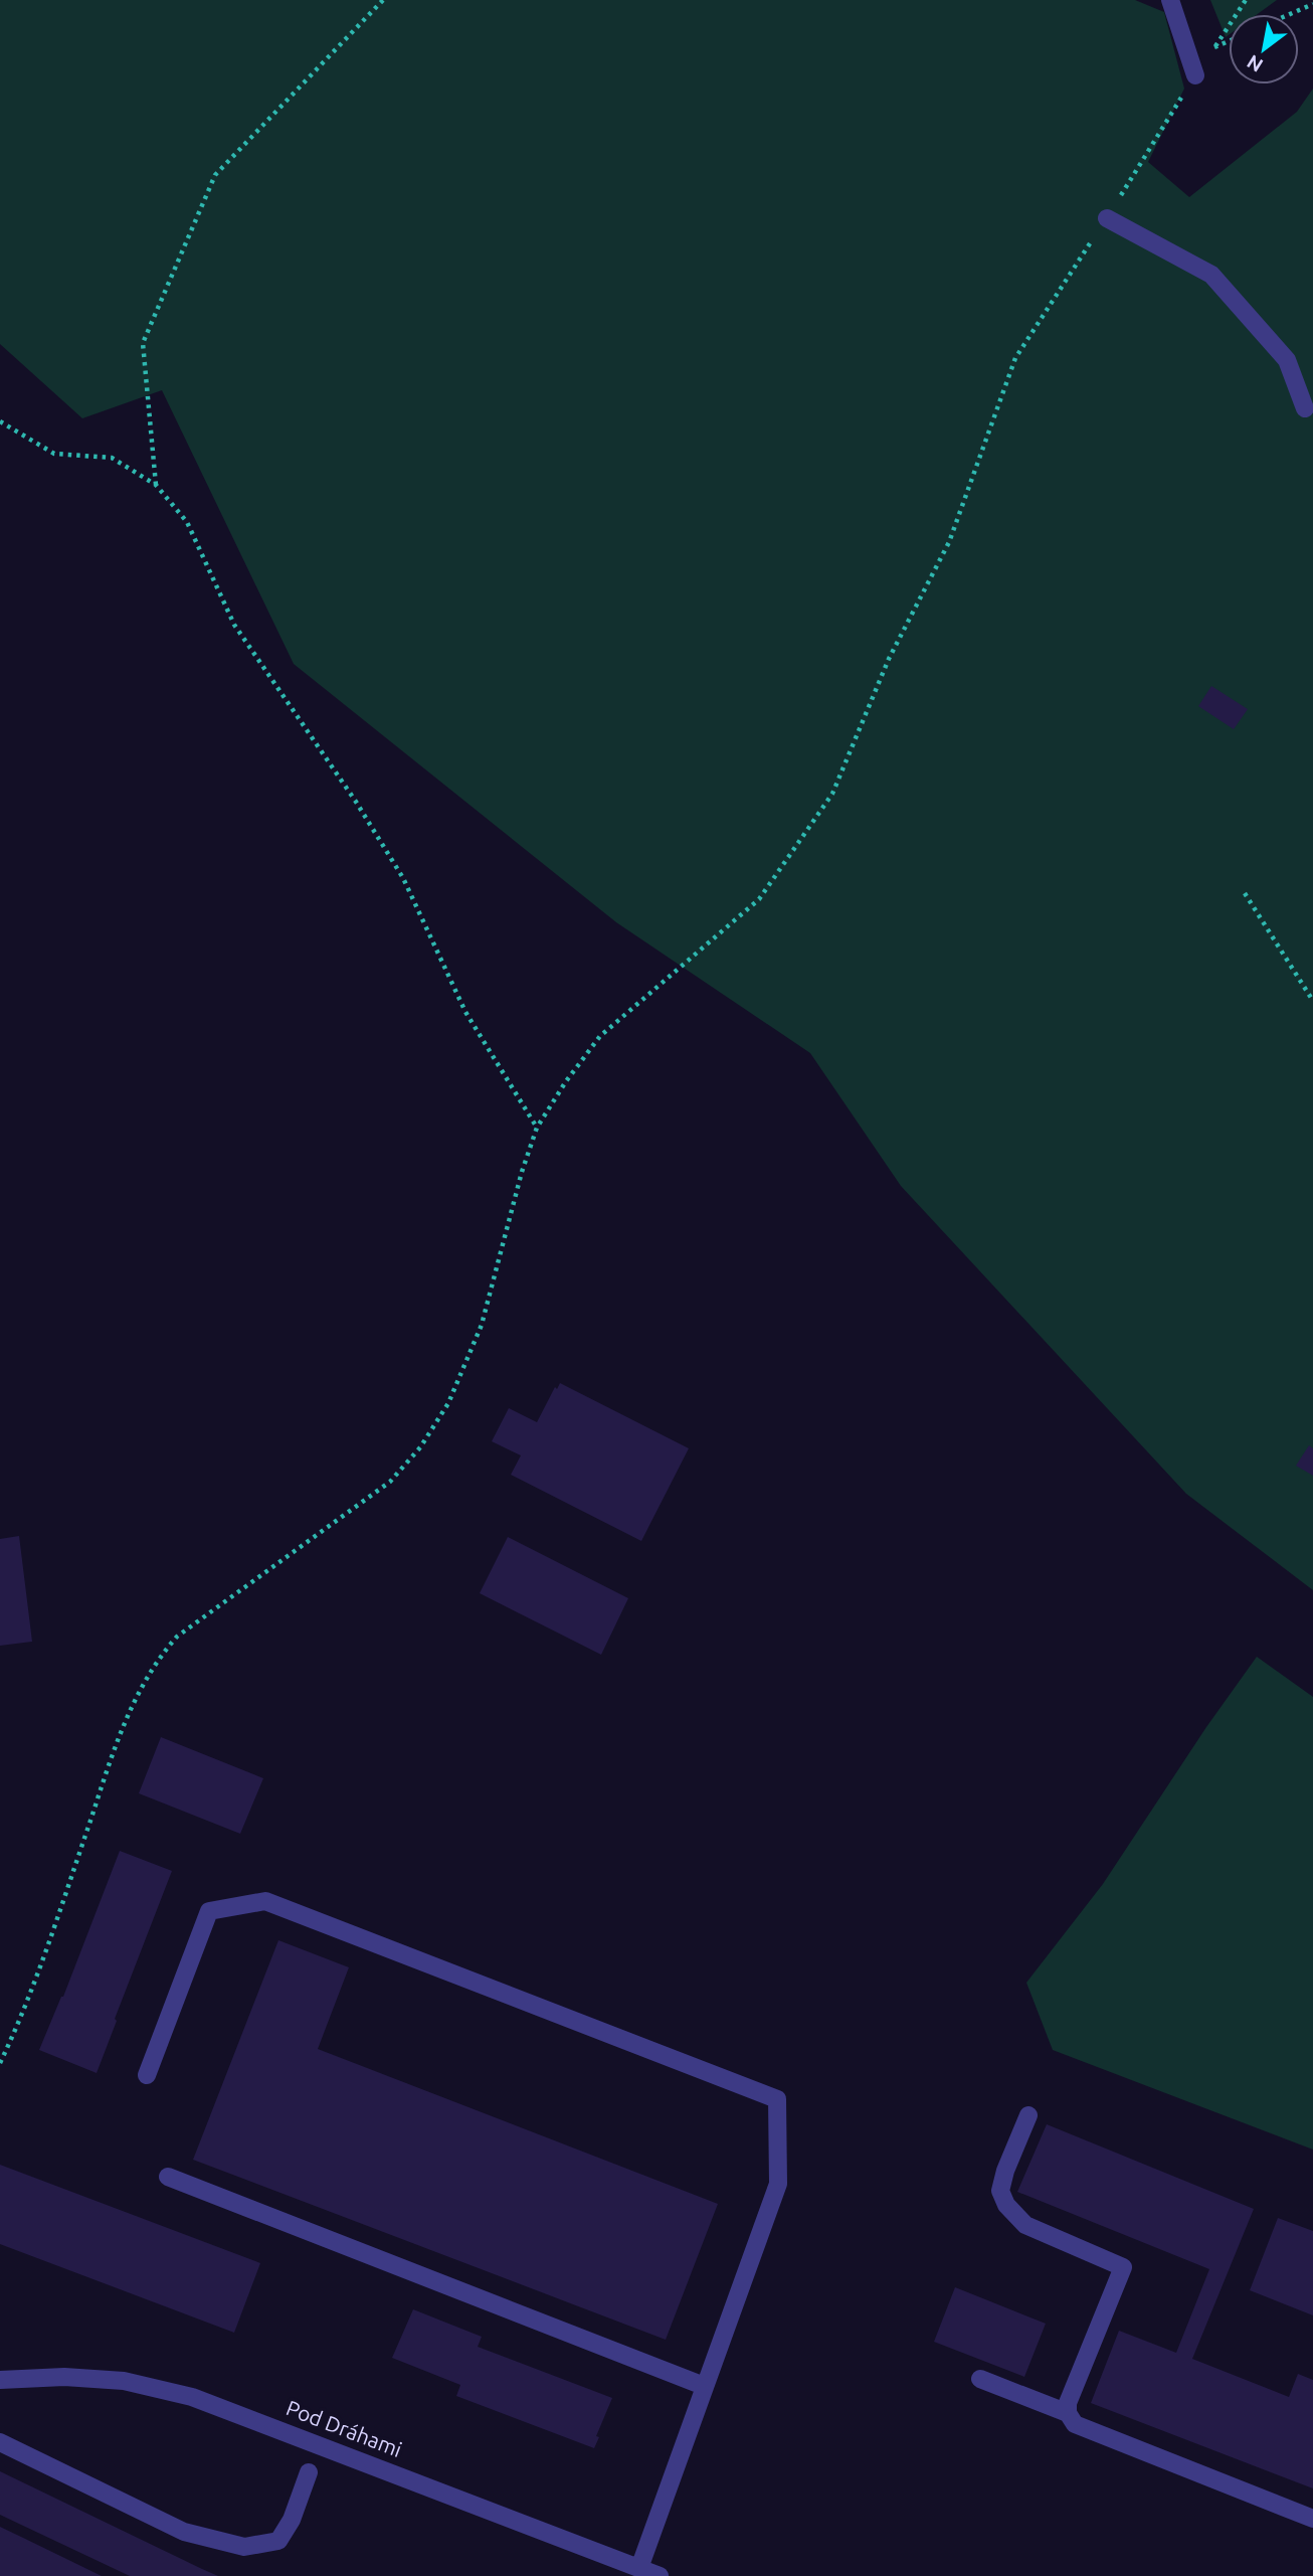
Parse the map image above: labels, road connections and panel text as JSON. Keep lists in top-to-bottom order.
{
  "streets": {
    "street": ["Pod Dráhami"]
  },
  "north": "bottom left"
}
